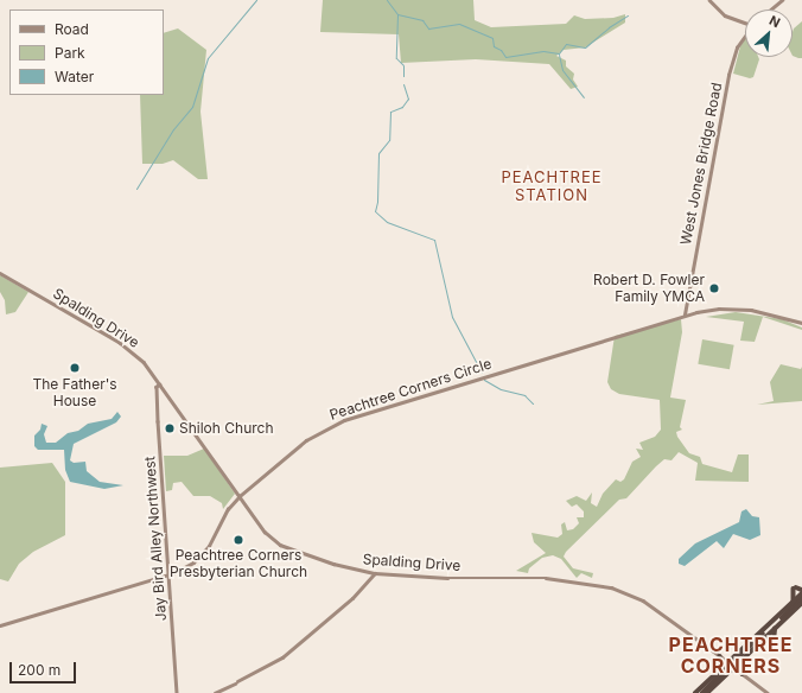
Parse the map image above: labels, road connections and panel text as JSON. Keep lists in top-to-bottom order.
{
  "streets": {
    "street": [
      "West Jones Bridge Road",
      "Spalding Drive",
      "Peachtree Corners Circle",
      "Jay Bird Alley Northwest"
    ]
  },
  "crossings": [
    ["West Jones Bridge Road", "Peachtree Corners Circle"],
    ["Spalding Drive", "Peachtree Corners Circle"],
    ["Spalding Drive", "Jay Bird Alley Northwest"],
    ["Peachtree Corners Circle", "Jay Bird Alley Northwest"]
  ],
  "districts": ["PEACHTREE STATION", "PEACHTREE CORNERS"],
  "places": [
    "Robert D. Fowler Family YMCA",
    "The Father's House",
    "Shiloh Church",
    "Peachtree Corners Presbyterian Church"
  ],
  "legend": ["Road", "Park", "Water"],
  "scale_bar": "200 m",
  "north": "top right"
}
